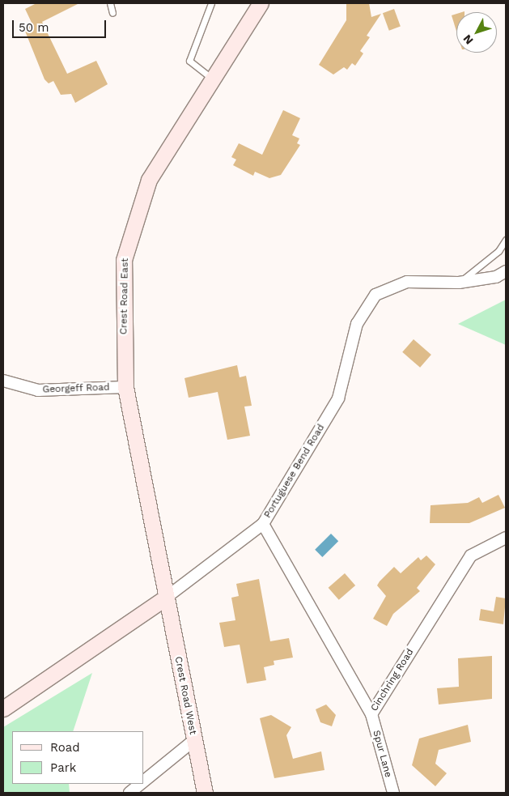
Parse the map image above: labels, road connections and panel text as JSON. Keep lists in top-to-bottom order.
{
  "streets": {
    "street": [
      "Crest Road East",
      "Georgeff Road",
      "Portuguese Bend Road",
      "Cinchring Road",
      "Crest Road West",
      "Spur Lane"
    ]
  },
  "crossings": [
    ["Crest Road East", "Georgeff Road"],
    ["Crest Road East", "Portuguese Bend Road"],
    ["Crest Road East", "Crest Road West"],
    ["Portuguese Bend Road", "Cinchring Road"],
    ["Portuguese Bend Road", "Crest Road West"],
    ["Cinchring Road", "Spur Lane"]
  ],
  "legend": ["Road", "Park"],
  "scale_bar": "50 m",
  "north": "bottom left"
}
